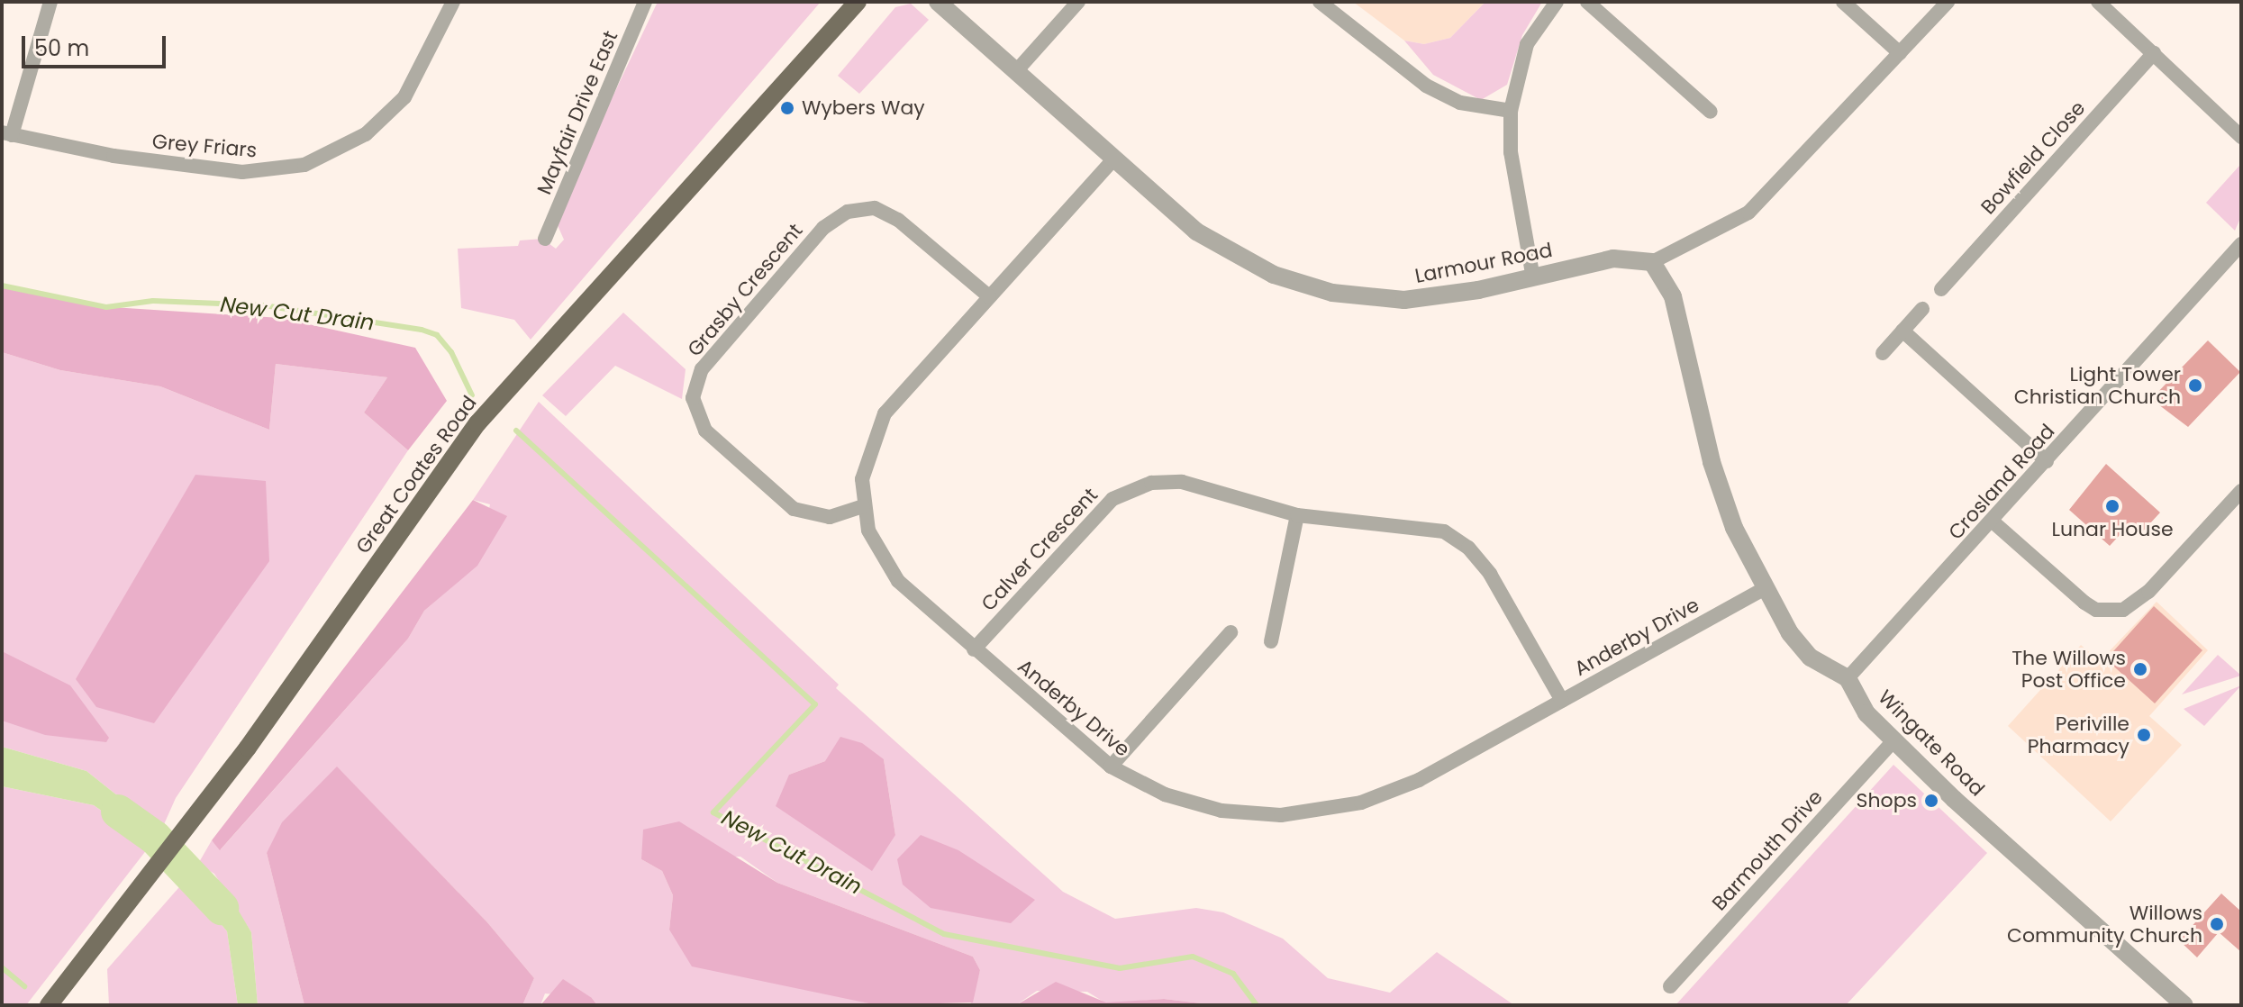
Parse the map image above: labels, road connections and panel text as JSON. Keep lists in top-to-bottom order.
{
  "streets": {
    "main road": ["Great Coates Road"],
    "street": [
      "Mayfair Drive East",
      "Grey Friars",
      "Bowfield Close",
      "Larmour Road",
      "Grasby Crescent",
      "Crosland Road",
      "Calver Crescent",
      "Anderby Drive",
      "Wingate Road",
      "Barmouth Drive"
    ]
  },
  "crossings": [
    ["Larmour Road", "Anderby Drive"],
    ["Grasby Crescent", "Anderby Drive"],
    ["Crosland Road", "Wingate Road"],
    ["Calver Crescent", "Anderby Drive"],
    ["Wingate Road", "Barmouth Drive"]
  ],
  "water": ["New Cut Drain"],
  "places": [
    "Wybers Way",
    "Light Tower Christian Church",
    "Lunar House",
    "The Willows Post Office",
    "Periville Pharmacy",
    "Shops",
    "Willows Community Church"
  ],
  "scale_bar": "50 m"
}
